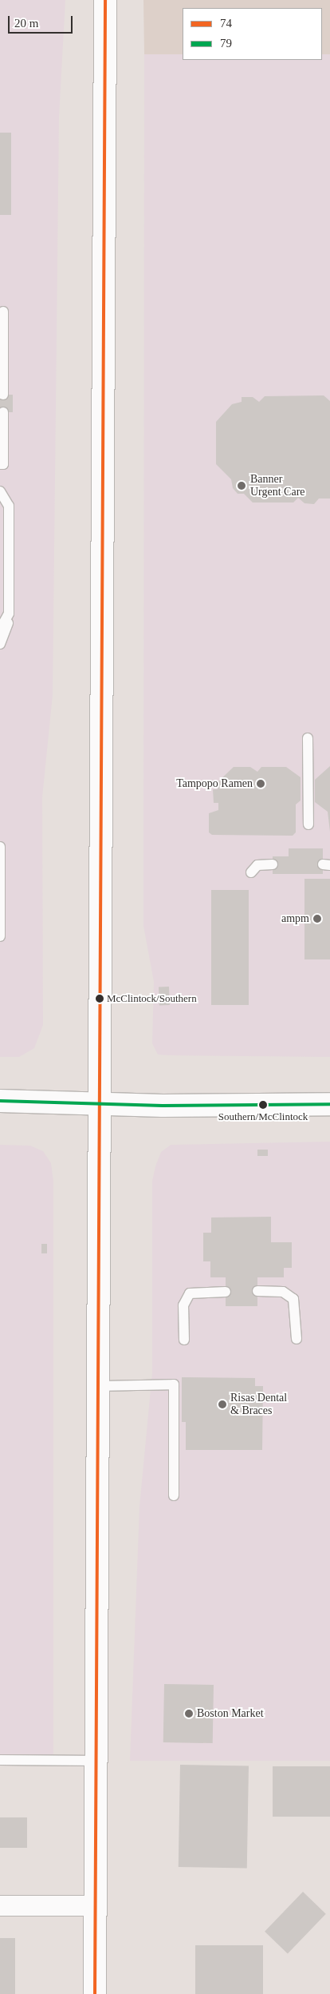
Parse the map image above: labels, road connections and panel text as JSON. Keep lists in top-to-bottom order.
{
  "places": [
    "Banner Urgent Care",
    "Tampopo Ramen",
    "ampm",
    "McClintock/Southern",
    "Southern/McClintock",
    "Risas Dental & Braces",
    "Boston Market"
  ],
  "lines": ["transit line 74", "transit line 79"],
  "legend": ["74", "79"],
  "scale_bar": "20 m"
}
